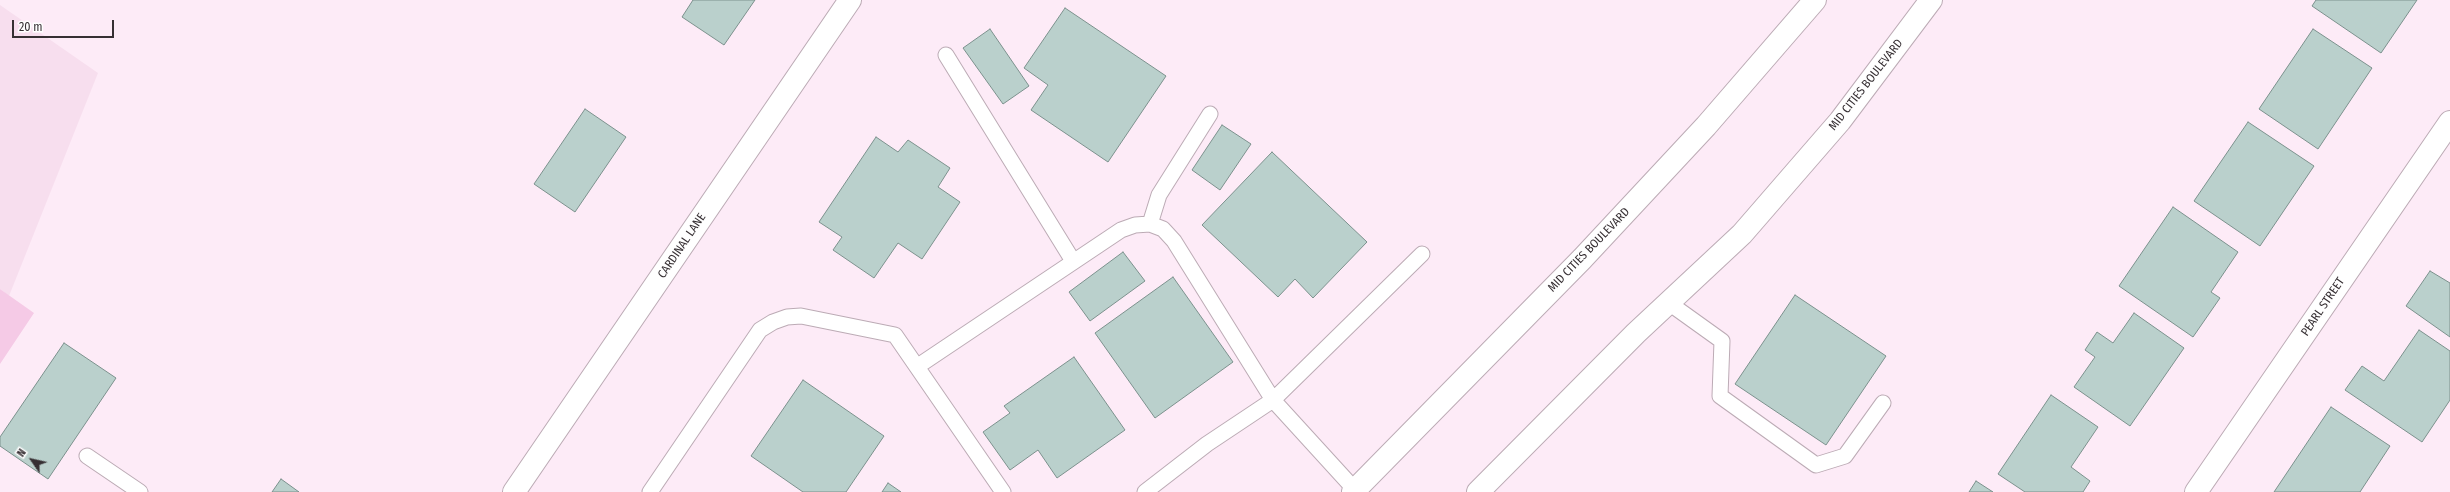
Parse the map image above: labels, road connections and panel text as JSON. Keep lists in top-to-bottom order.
{
  "streets": {
    "main road": ["MID CITIES BOULEVARD", "CARDINAL LANE", "PEARL STREET"]
  },
  "scale_bar": "20 m",
  "north": "top left"
}
